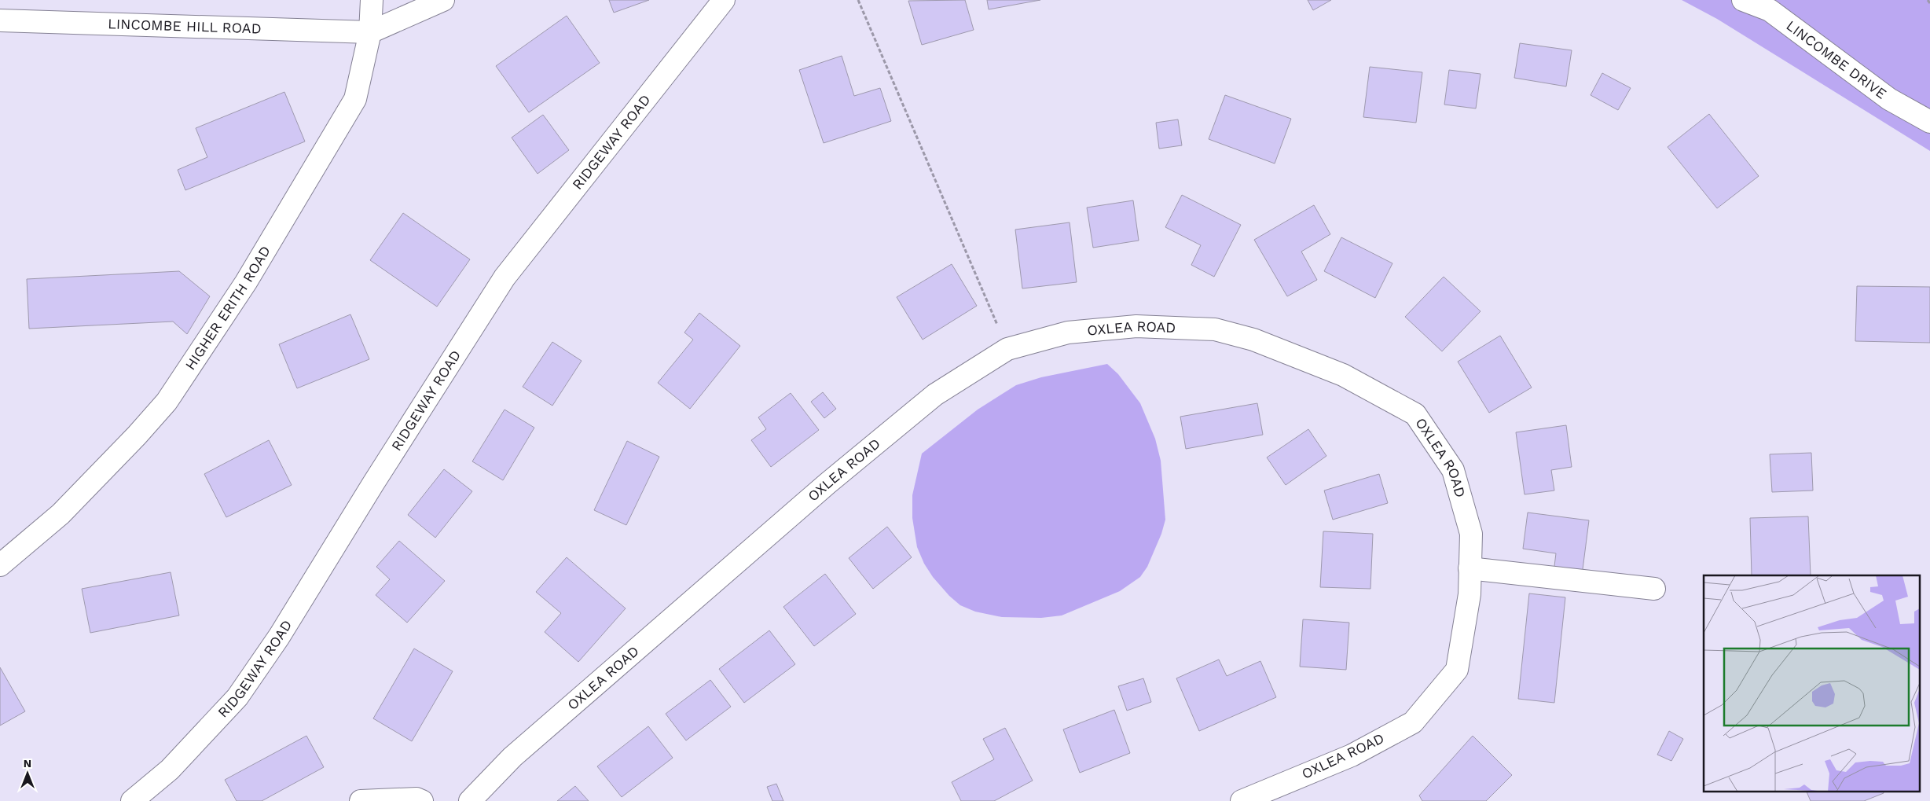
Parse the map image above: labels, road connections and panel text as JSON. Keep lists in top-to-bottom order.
{
  "streets": {
    "street": [
      "LINCOMBE HILL ROAD",
      "LINCOMBE DRIVE",
      "RIDGEWAY ROAD",
      "HIGHER ERITH ROAD",
      "OXLEA ROAD"
    ]
  },
  "crossings": [
    ["LINCOMBE HILL ROAD", "HIGHER ERITH ROAD"]
  ],
  "north": "top"
}
